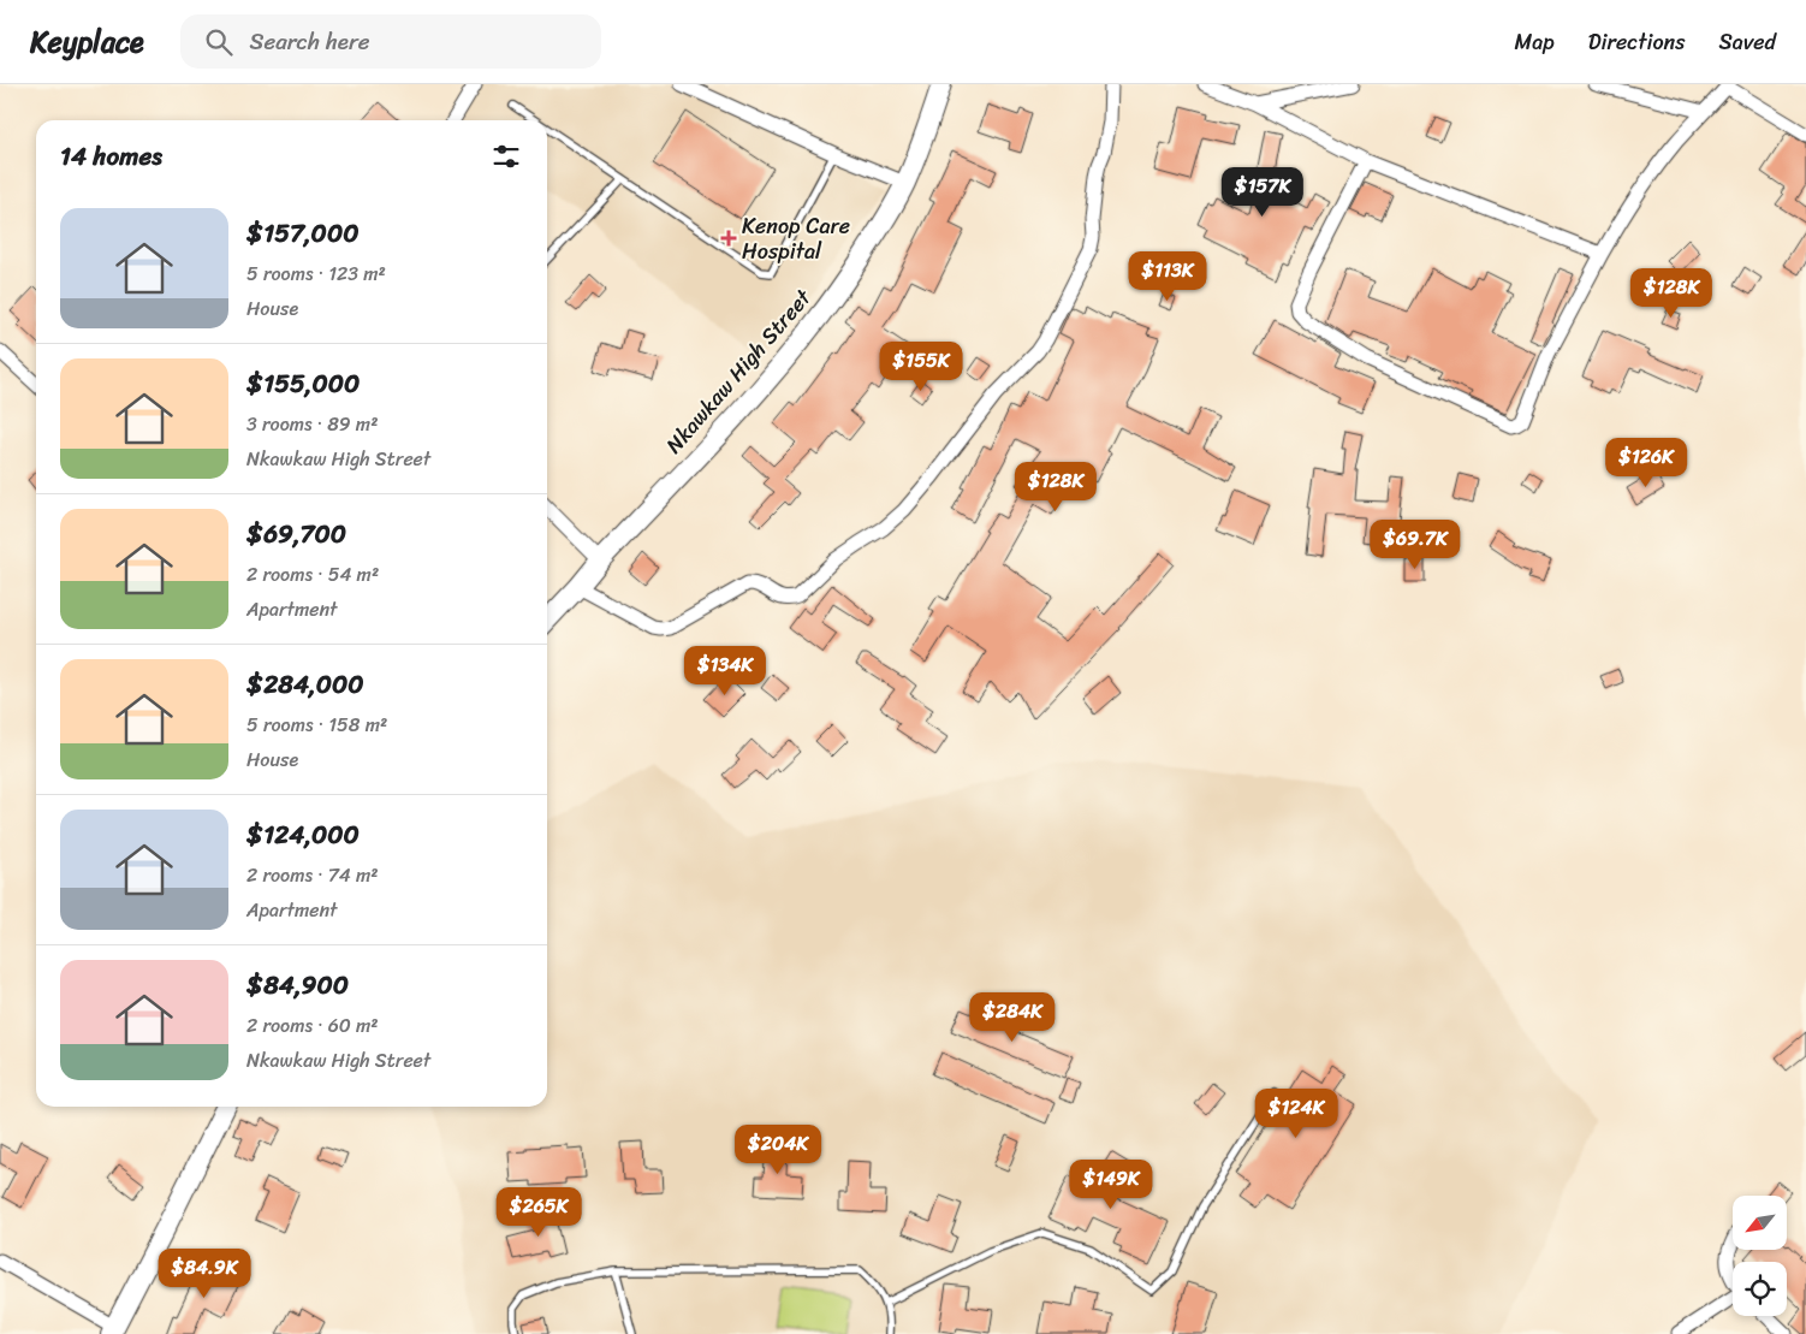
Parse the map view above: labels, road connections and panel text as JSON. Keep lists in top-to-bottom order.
{
  "streets": {
    "main road": ["Nkawkaw High Street"]
  },
  "places": {
    "health": ["Kenop Care Hospital"]
  },
  "north": "bottom left",
  "page": {
    "header": "Keyplace",
    "search": "Search here",
    "nav": ["Map", "Directions", "Saved"],
    "heading": "14 homes",
    "price": [
      "$157K",
      "$113K",
      "$128K",
      "$155K",
      "$126K",
      "$128K",
      "$69.7K",
      "$134K",
      "$284K",
      "$124K",
      "$204K",
      "$149K",
      "$265K",
      "$84.9K"
    ],
    "list": [
      {
        "name": "$157,000",
        "note": "5 rooms · 123 m² · House"
      },
      {
        "name": "$155,000",
        "note": "3 rooms · 89 m² · Nkawkaw High Street"
      },
      {
        "name": "$69,700",
        "note": "2 rooms · 54 m² · Apartment"
      },
      {
        "name": "$284,000",
        "note": "5 rooms · 158 m² · House"
      },
      {
        "name": "$124,000",
        "note": "2 rooms · 74 m² · Apartment"
      },
      {
        "name": "$84,900",
        "note": "2 rooms · 60 m² · Nkawkaw High Street"
      }
    ]
  }
}
